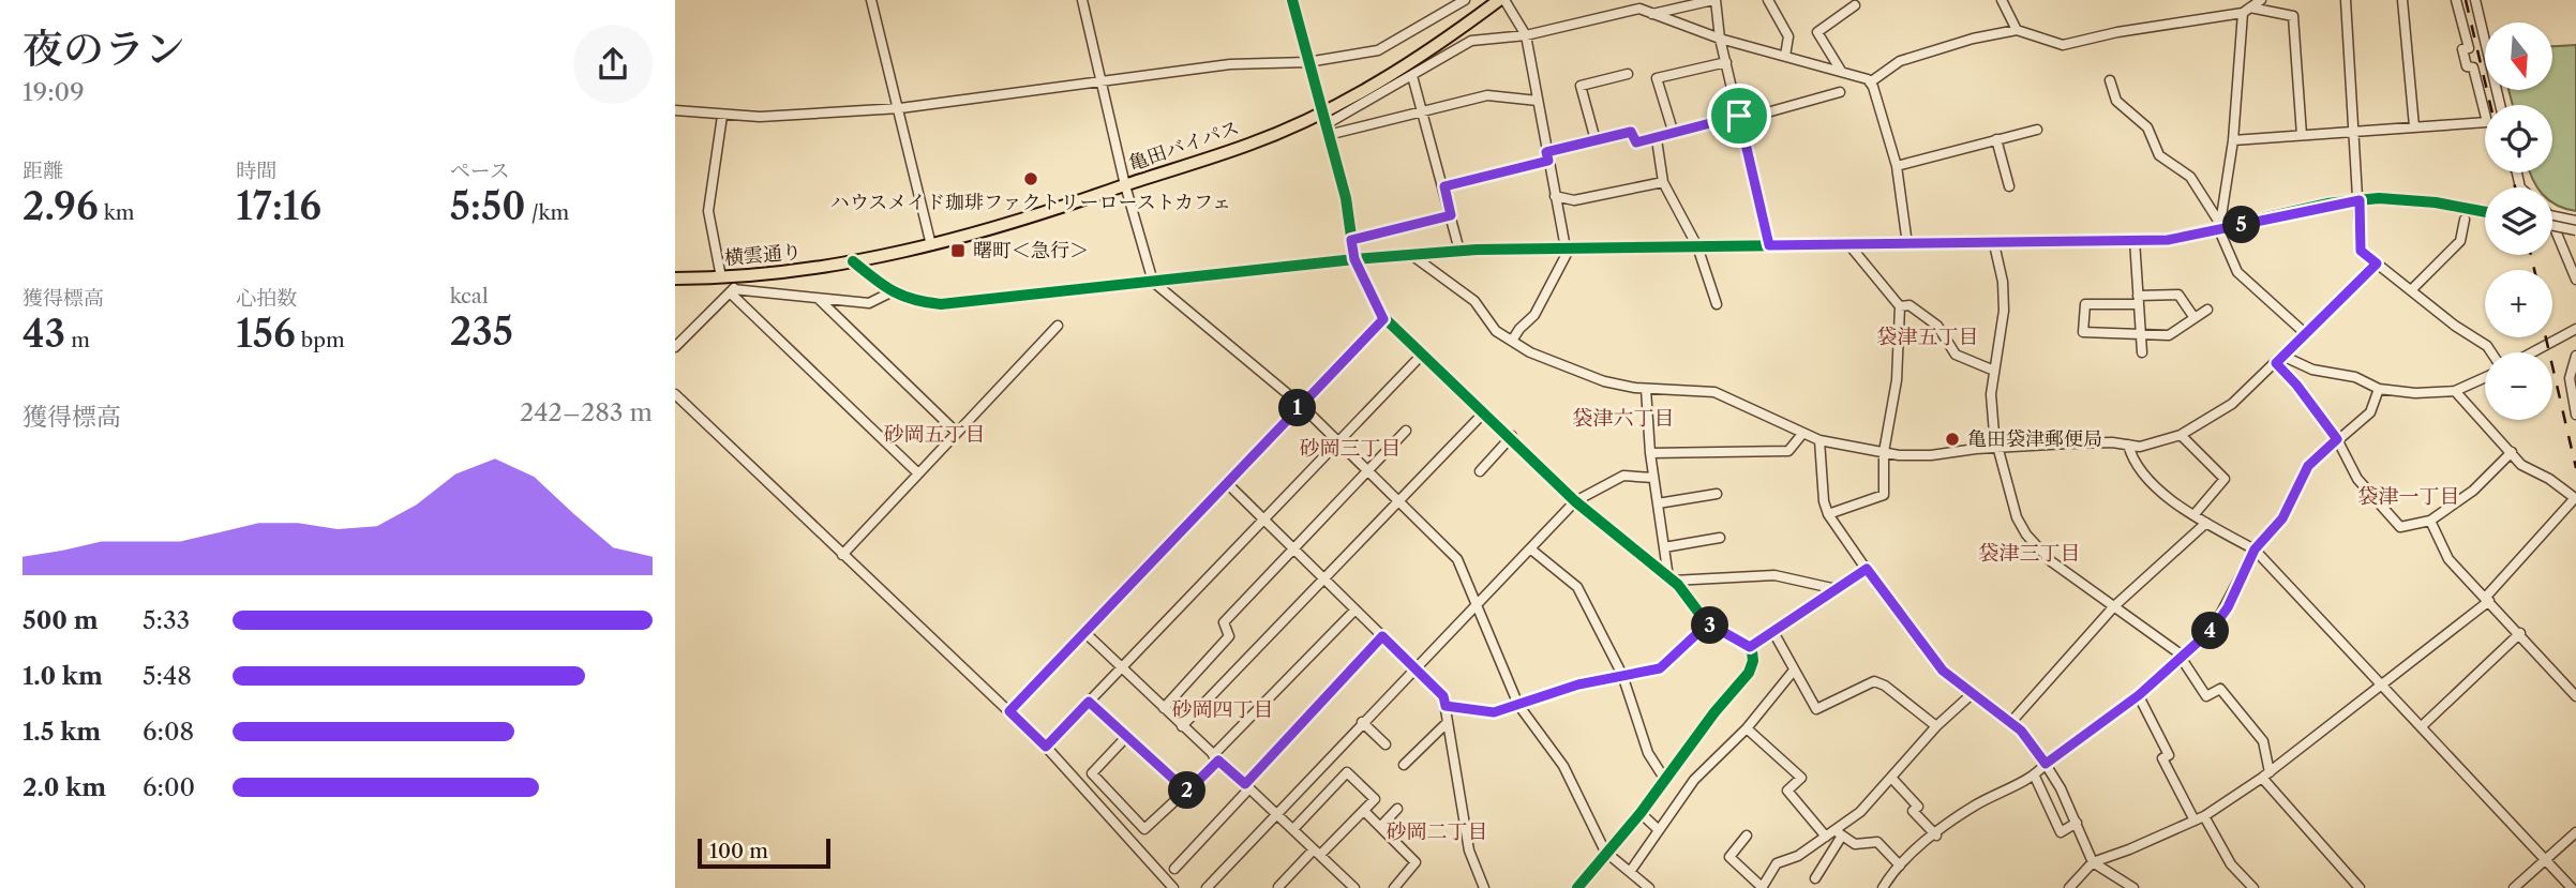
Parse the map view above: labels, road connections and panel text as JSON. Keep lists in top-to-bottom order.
{
  "streets": {
    "main road": ["亀田バイパス", "横雲通り"]
  },
  "crossings": [
    ["亀田バイパス", "横雲通り"]
  ],
  "districts": [
    "袋津五丁目",
    "袋津六丁目",
    "砂岡五丁目",
    "砂岡三丁目",
    "袋津一丁目",
    "袋津三丁目",
    "砂岡四丁目",
    "砂岡二丁目"
  ],
  "places": {
    "other": ["ハウスメイド珈琲ファクトリーローストカフェ", "亀田袋津郵便局"],
    "transit": ["曙町＜急行＞"]
  },
  "scale_bar": "100 m",
  "north": "bottom",
  "page": {
    "heading": ["夜のラン", "19:09"],
    "map_buttons": ["+", "−"],
    "stats": [
      ["距離", "2.96 km"],
      ["時間", "17:16"],
      ["ペース", "5:50 /km"],
      ["獲得標高", "43 m"],
      ["心拍数", "156 bpm"],
      ["kcal", "235"]
    ],
    "pins": [
      "5",
      "1",
      "3",
      "4",
      "2"
    ],
    "chart": ["獲得標高", "242–283 m"],
    "list": [
      {
        "name": "500 m",
        "note": "5:33"
      },
      {
        "name": "1.0 km",
        "note": "5:48"
      },
      {
        "name": "1.5 km",
        "note": "6:08"
      },
      {
        "name": "2.0 km",
        "note": "6:00"
      }
    ],
    "scale": "100 m"
  }
}
